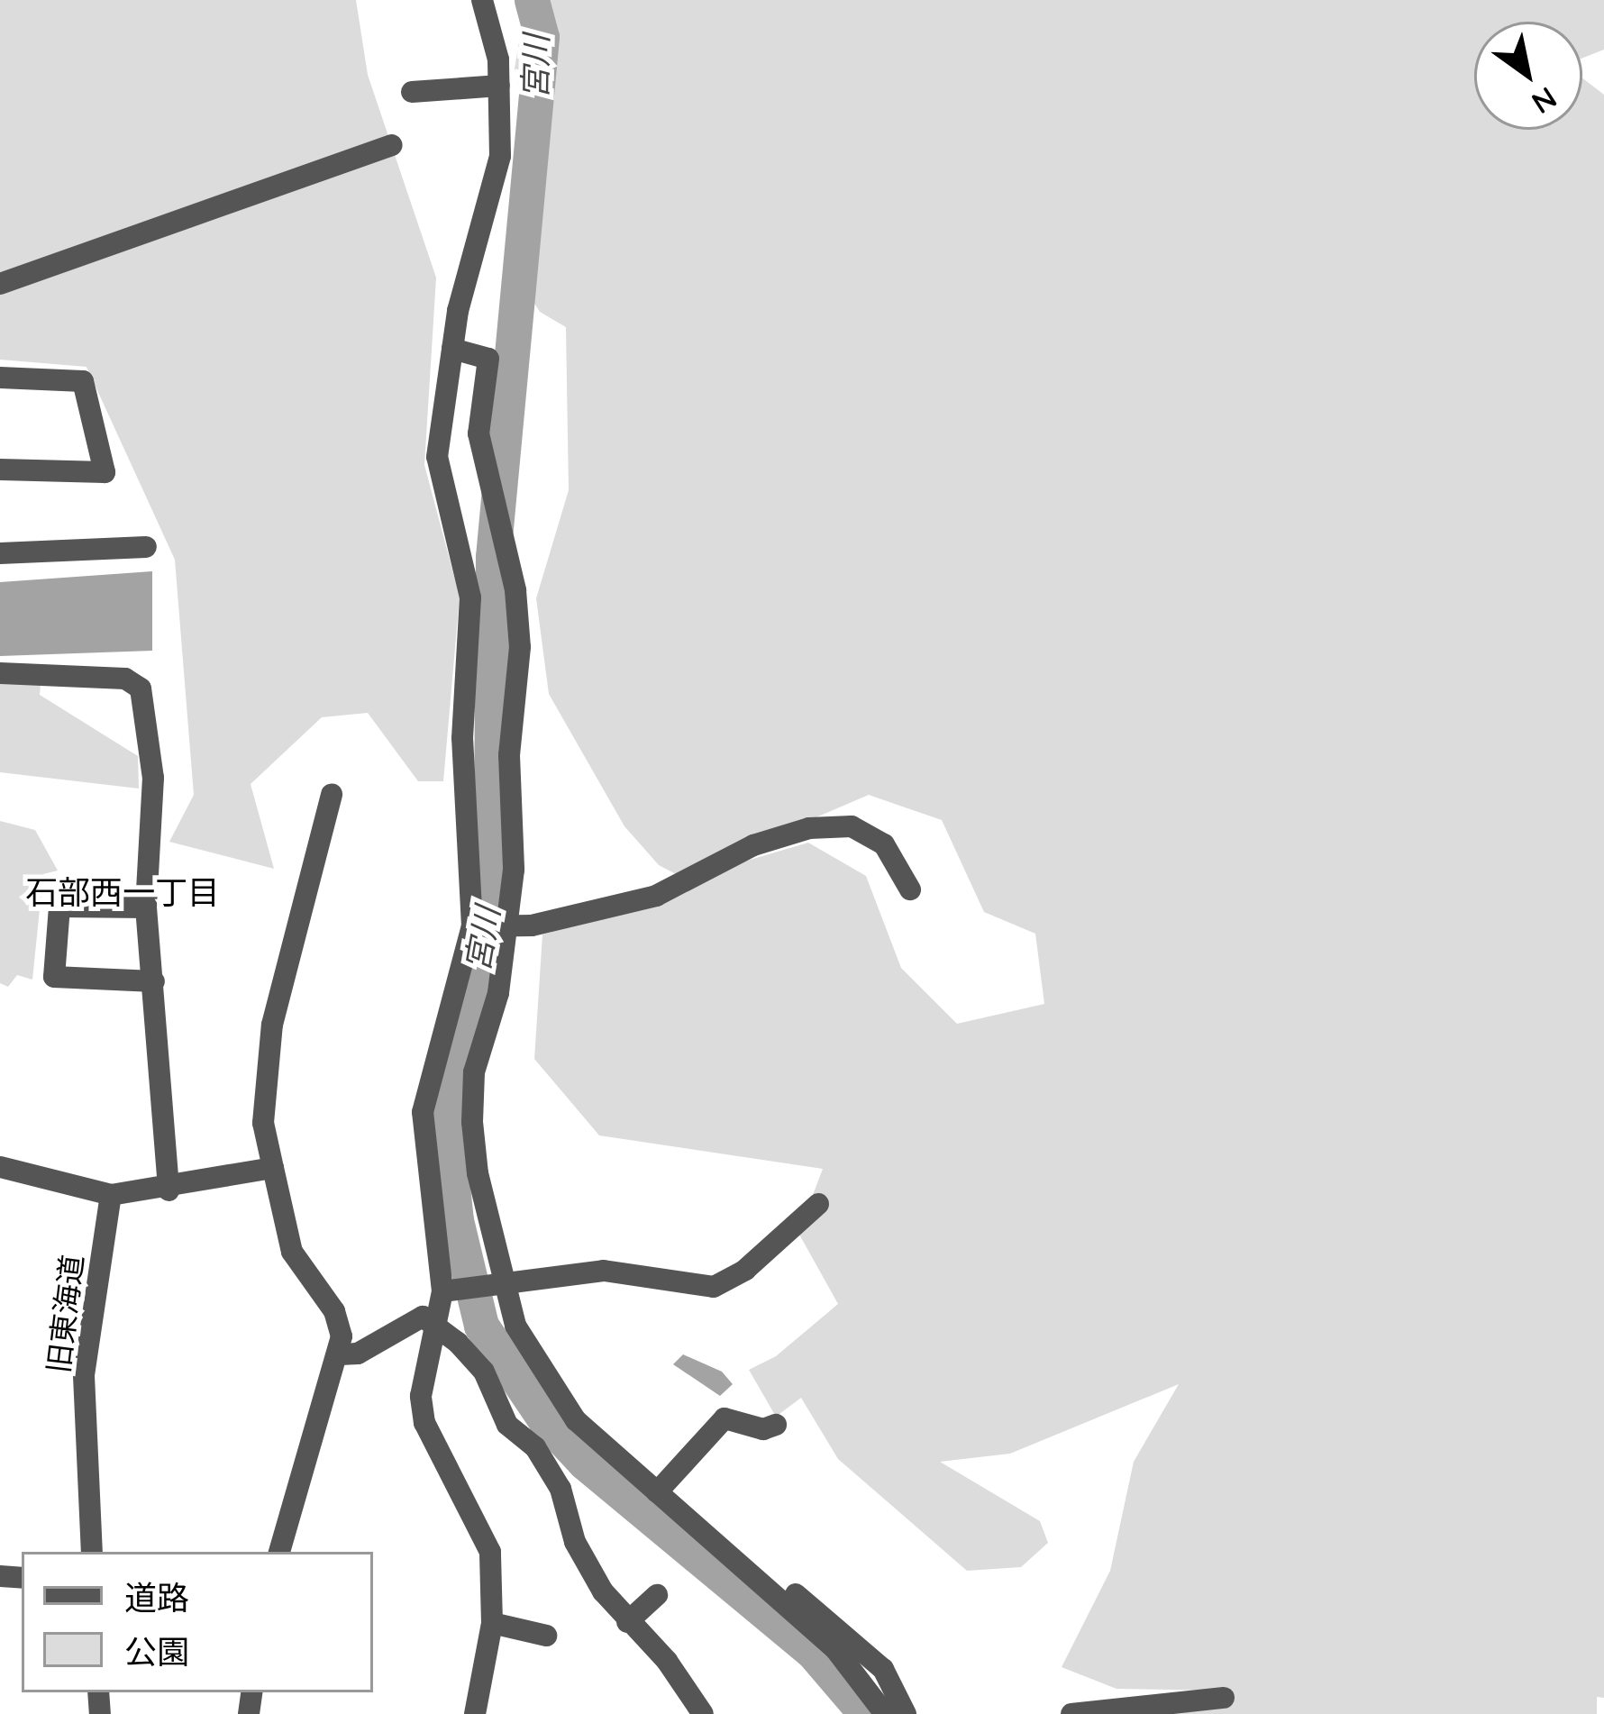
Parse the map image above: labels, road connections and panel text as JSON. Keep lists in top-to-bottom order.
{
  "streets": {
    "street": ["旧東海道"]
  },
  "districts": ["石部西一丁目"],
  "water": ["宮川"],
  "legend": ["道路", "公園"],
  "north": "bottom right"
}
